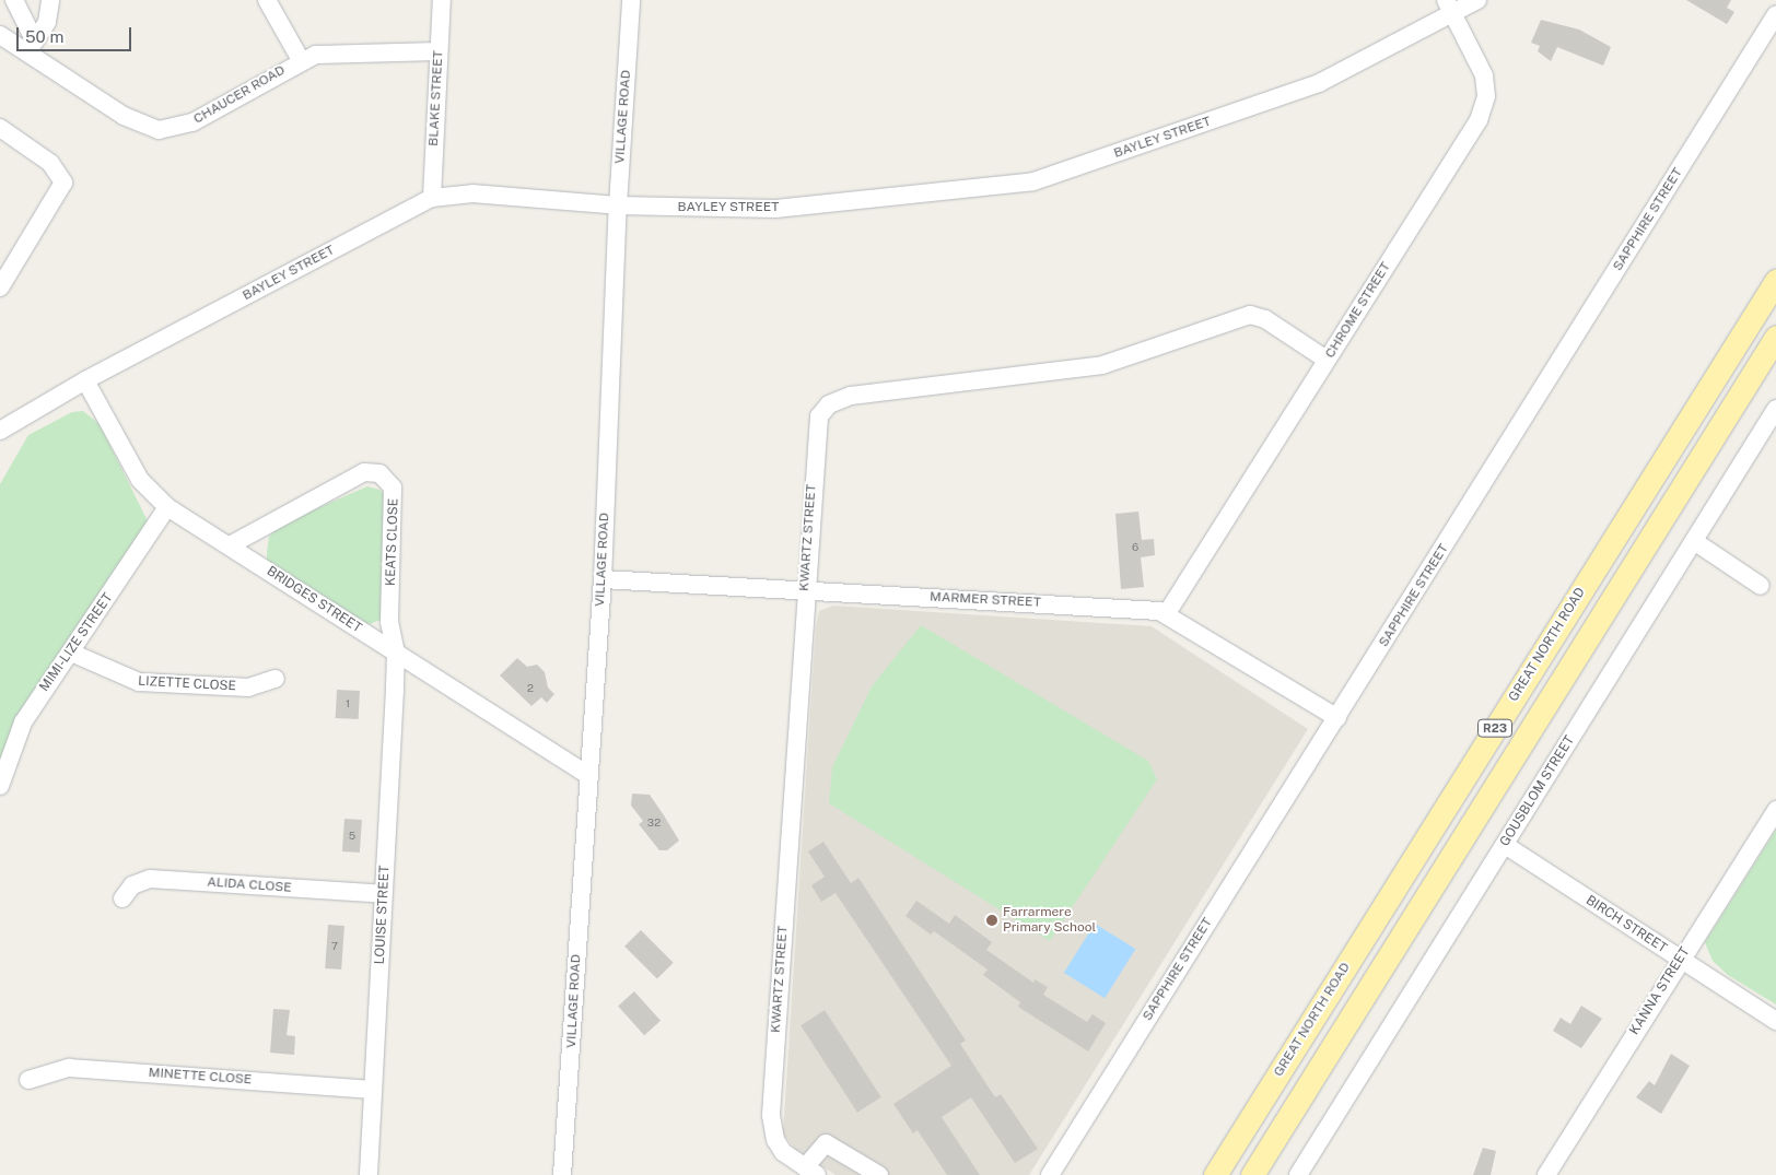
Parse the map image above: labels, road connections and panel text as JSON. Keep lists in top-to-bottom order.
{
  "streets": {
    "main road": ["GREAT NORTH ROAD", "R23"],
    "street": [
      "CHAUCER ROAD",
      "BLAKE STREET",
      "VILLAGE ROAD",
      "BAYLEY STREET",
      "SAPPHIRE STREET",
      "CHROME STREET",
      "KWARTZ STREET",
      "KEATS CLOSE",
      "BRIDGES STREET",
      "MARMER STREET",
      "MIMI-LIZE STREET",
      "LIZETTE CLOSE",
      "GOUSBLOM STREET",
      "ALIDA CLOSE",
      "LOUISE STREET",
      "BIRCH STREET",
      "KANNA STREET",
      "MINETTE CLOSE"
    ]
  },
  "crossings": [
    ["CHAUCER ROAD", "BLAKE STREET"],
    ["BLAKE STREET", "BAYLEY STREET"],
    ["VILLAGE ROAD", "BAYLEY STREET"],
    ["VILLAGE ROAD", "BRIDGES STREET"],
    ["VILLAGE ROAD", "MARMER STREET"],
    ["BAYLEY STREET", "CHROME STREET"],
    ["BAYLEY STREET", "BRIDGES STREET"],
    ["SAPPHIRE STREET", "MARMER STREET"],
    ["CHROME STREET", "KWARTZ STREET"],
    ["CHROME STREET", "MARMER STREET"],
    ["KWARTZ STREET", "MARMER STREET"],
    ["KEATS CLOSE", "BRIDGES STREET"],
    ["KEATS CLOSE", "LOUISE STREET"],
    ["BRIDGES STREET", "MIMI-LIZE STREET"],
    ["BRIDGES STREET", "LOUISE STREET"],
    ["MIMI-LIZE STREET", "LIZETTE CLOSE"],
    ["GOUSBLOM STREET", "BIRCH STREET"],
    ["ALIDA CLOSE", "LOUISE STREET"],
    ["LOUISE STREET", "MINETTE CLOSE"],
    ["BIRCH STREET", "KANNA STREET"]
  ],
  "places": ["Farrarmere Primary School"],
  "house_numbers": [
    "6",
    "2",
    "1",
    "32",
    "5",
    "7"
  ],
  "scale_bar": "50 m"
}
